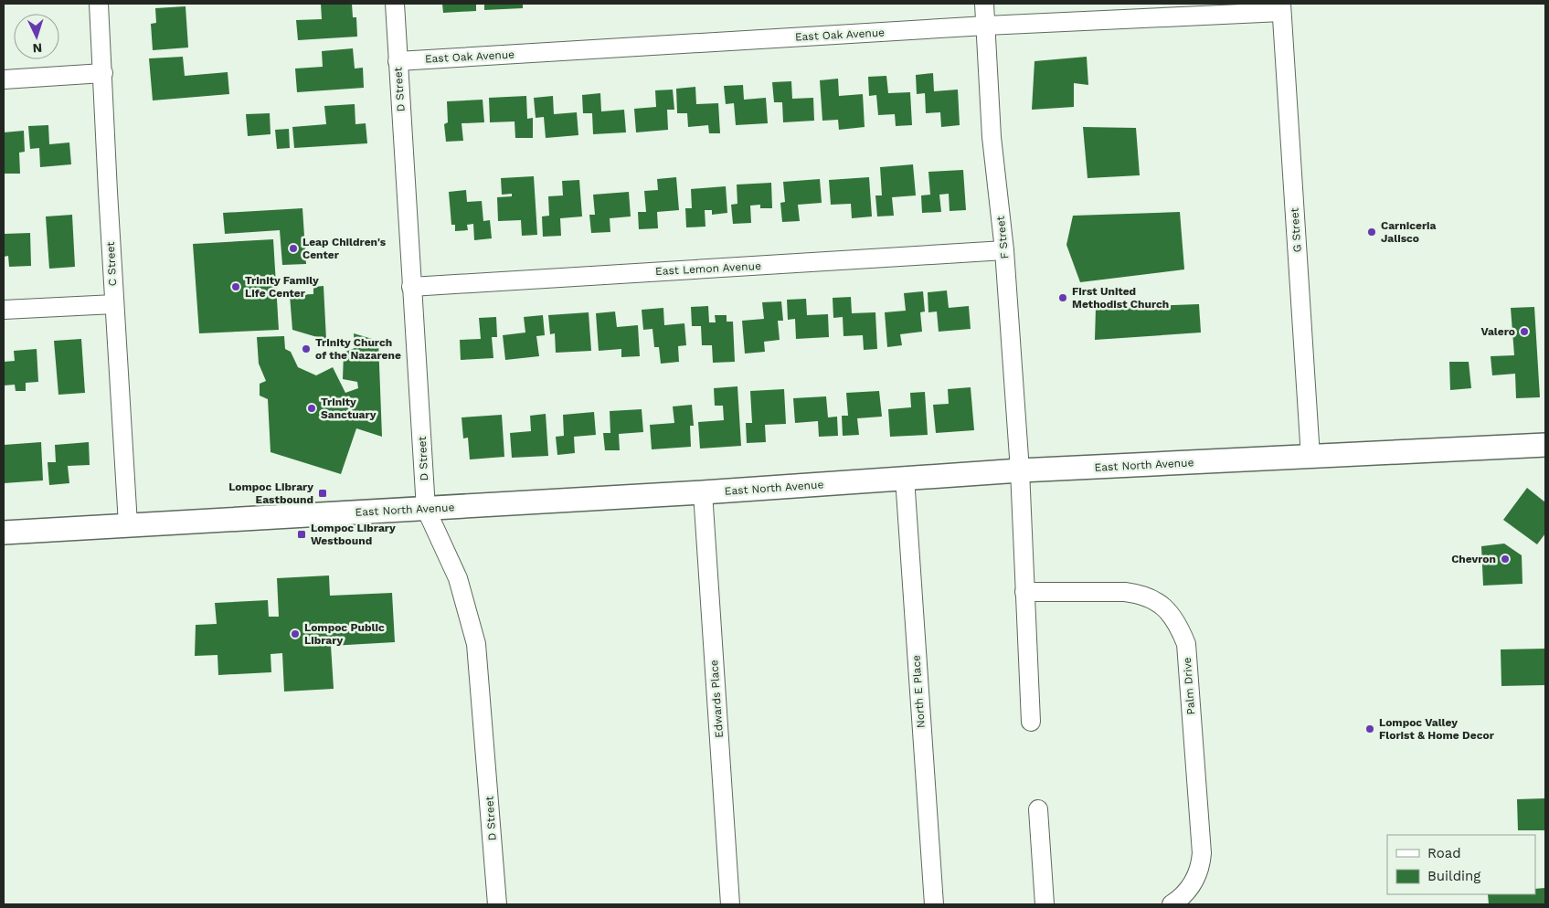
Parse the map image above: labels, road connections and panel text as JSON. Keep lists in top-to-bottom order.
{
  "streets": {
    "street": [
      "East Oak Avenue",
      "D Street",
      "G Street",
      "F Street",
      "C Street",
      "East Lemon Avenue",
      "East North Avenue",
      "Palm Drive",
      "North E Place",
      "Edwards Place"
    ]
  },
  "crossings": [
    ["East Oak Avenue", "D Street"],
    ["East Oak Avenue", "G Street"],
    ["East Oak Avenue", "F Street"],
    ["D Street", "East Lemon Avenue"],
    ["D Street", "East North Avenue"],
    ["G Street", "East North Avenue"],
    ["F Street", "East Lemon Avenue"],
    ["F Street", "East North Avenue"],
    ["C Street", "East North Avenue"],
    ["East North Avenue", "North E Place"],
    ["East North Avenue", "Edwards Place"]
  ],
  "places": {
    "other": [
      "Carniceria Jalisco",
      "Leap Children's Center",
      "Trinity Family Life Center",
      "First United Methodist Church",
      "Valero",
      "Trinity Church of the Nazarene",
      "Trinity Sanctuary",
      "Chevron",
      "Lompoc Public Library",
      "Lompoc Valley Florist & Home Decor"
    ],
    "transit": ["Lompoc Library Eastbound", "Lompoc Library Westbound"]
  },
  "legend": ["Road", "Building"],
  "north": "bottom"
}
